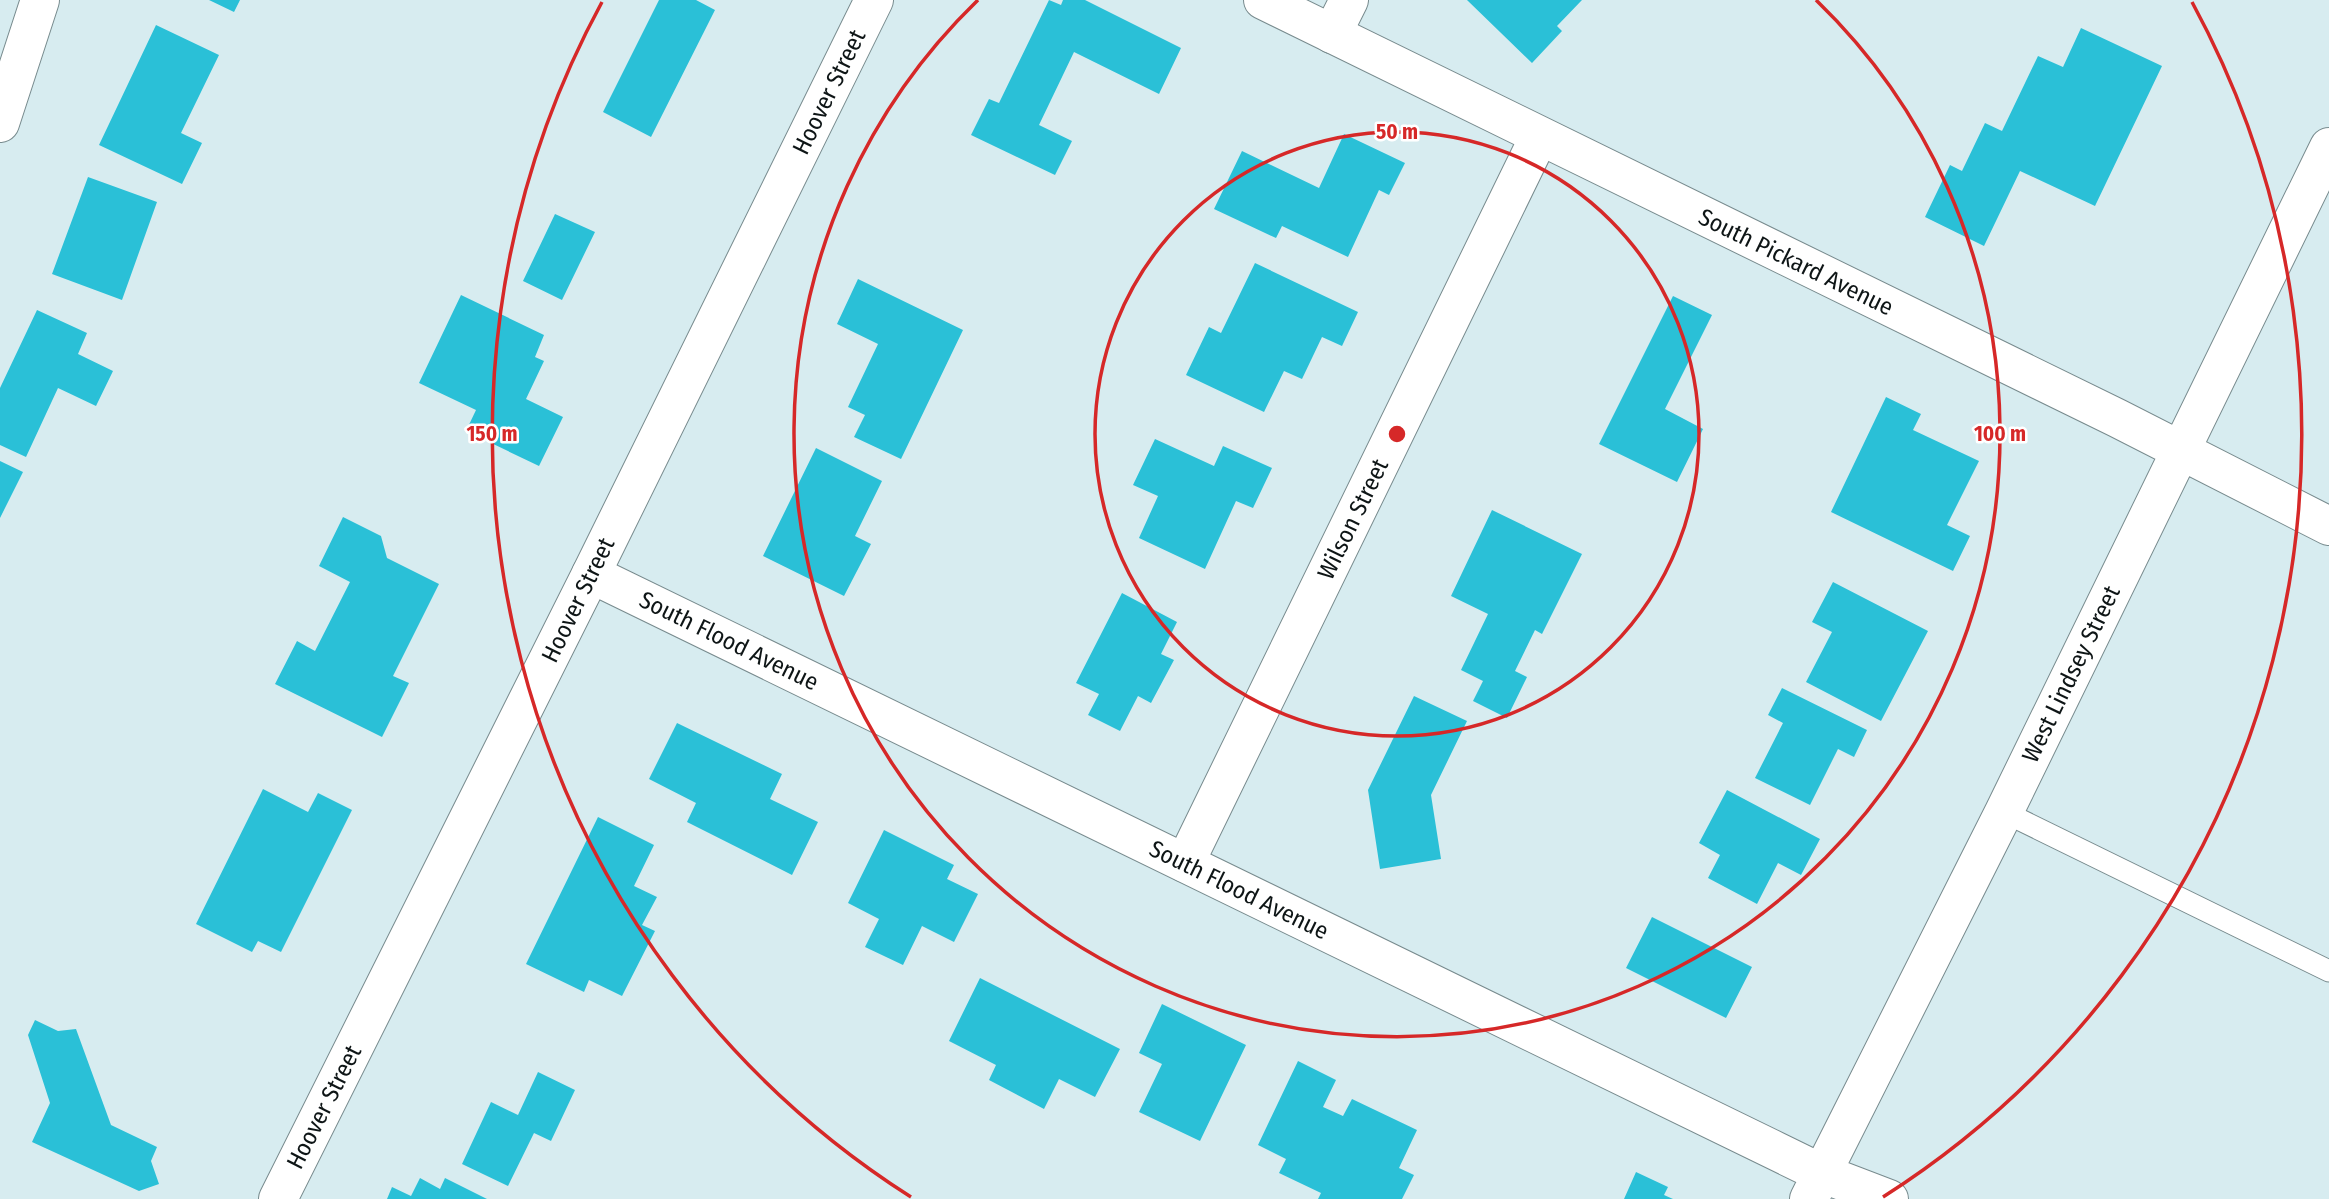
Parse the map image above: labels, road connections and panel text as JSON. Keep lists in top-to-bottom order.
{
  "streets": {
    "street": [
      "Hoover Street",
      "South Pickard Avenue",
      "Wilson Street",
      "South Flood Avenue",
      "West Lindsey Street"
    ]
  },
  "crossings": [
    ["Hoover Street", "South Flood Avenue"],
    ["South Pickard Avenue", "Wilson Street"],
    ["South Pickard Avenue", "West Lindsey Street"],
    ["Wilson Street", "South Flood Avenue"],
    ["South Flood Avenue", "West Lindsey Street"]
  ],
  "rings": ["50 m", "100 m", "150 m"]
}
